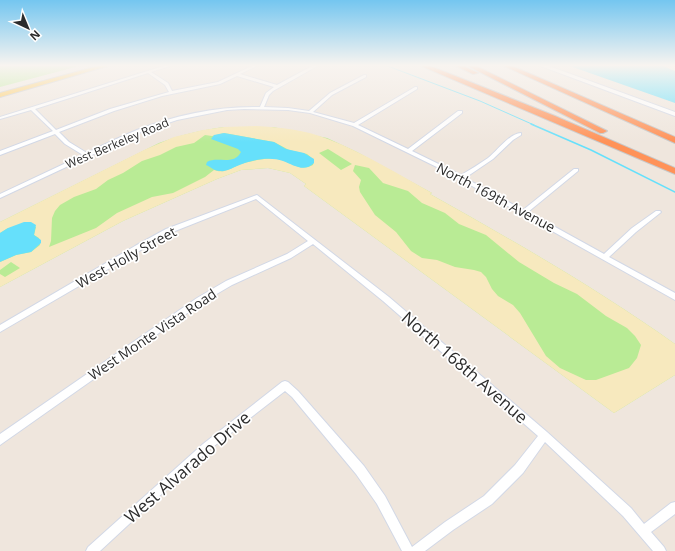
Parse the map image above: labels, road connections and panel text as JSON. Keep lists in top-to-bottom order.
{
  "streets": {
    "street": [
      "West Berkeley Road",
      "North 169th Avenue",
      "West Holly Street",
      "West Monte Vista Road",
      "North 168th Avenue",
      "West Alvarado Drive"
    ]
  },
  "crossings": [
    ["West Berkeley Road", "North 169th Avenue"],
    ["West Holly Street", "North 168th Avenue"],
    ["West Monte Vista Road", "North 168th Avenue"]
  ],
  "north": "bottom right"
}
